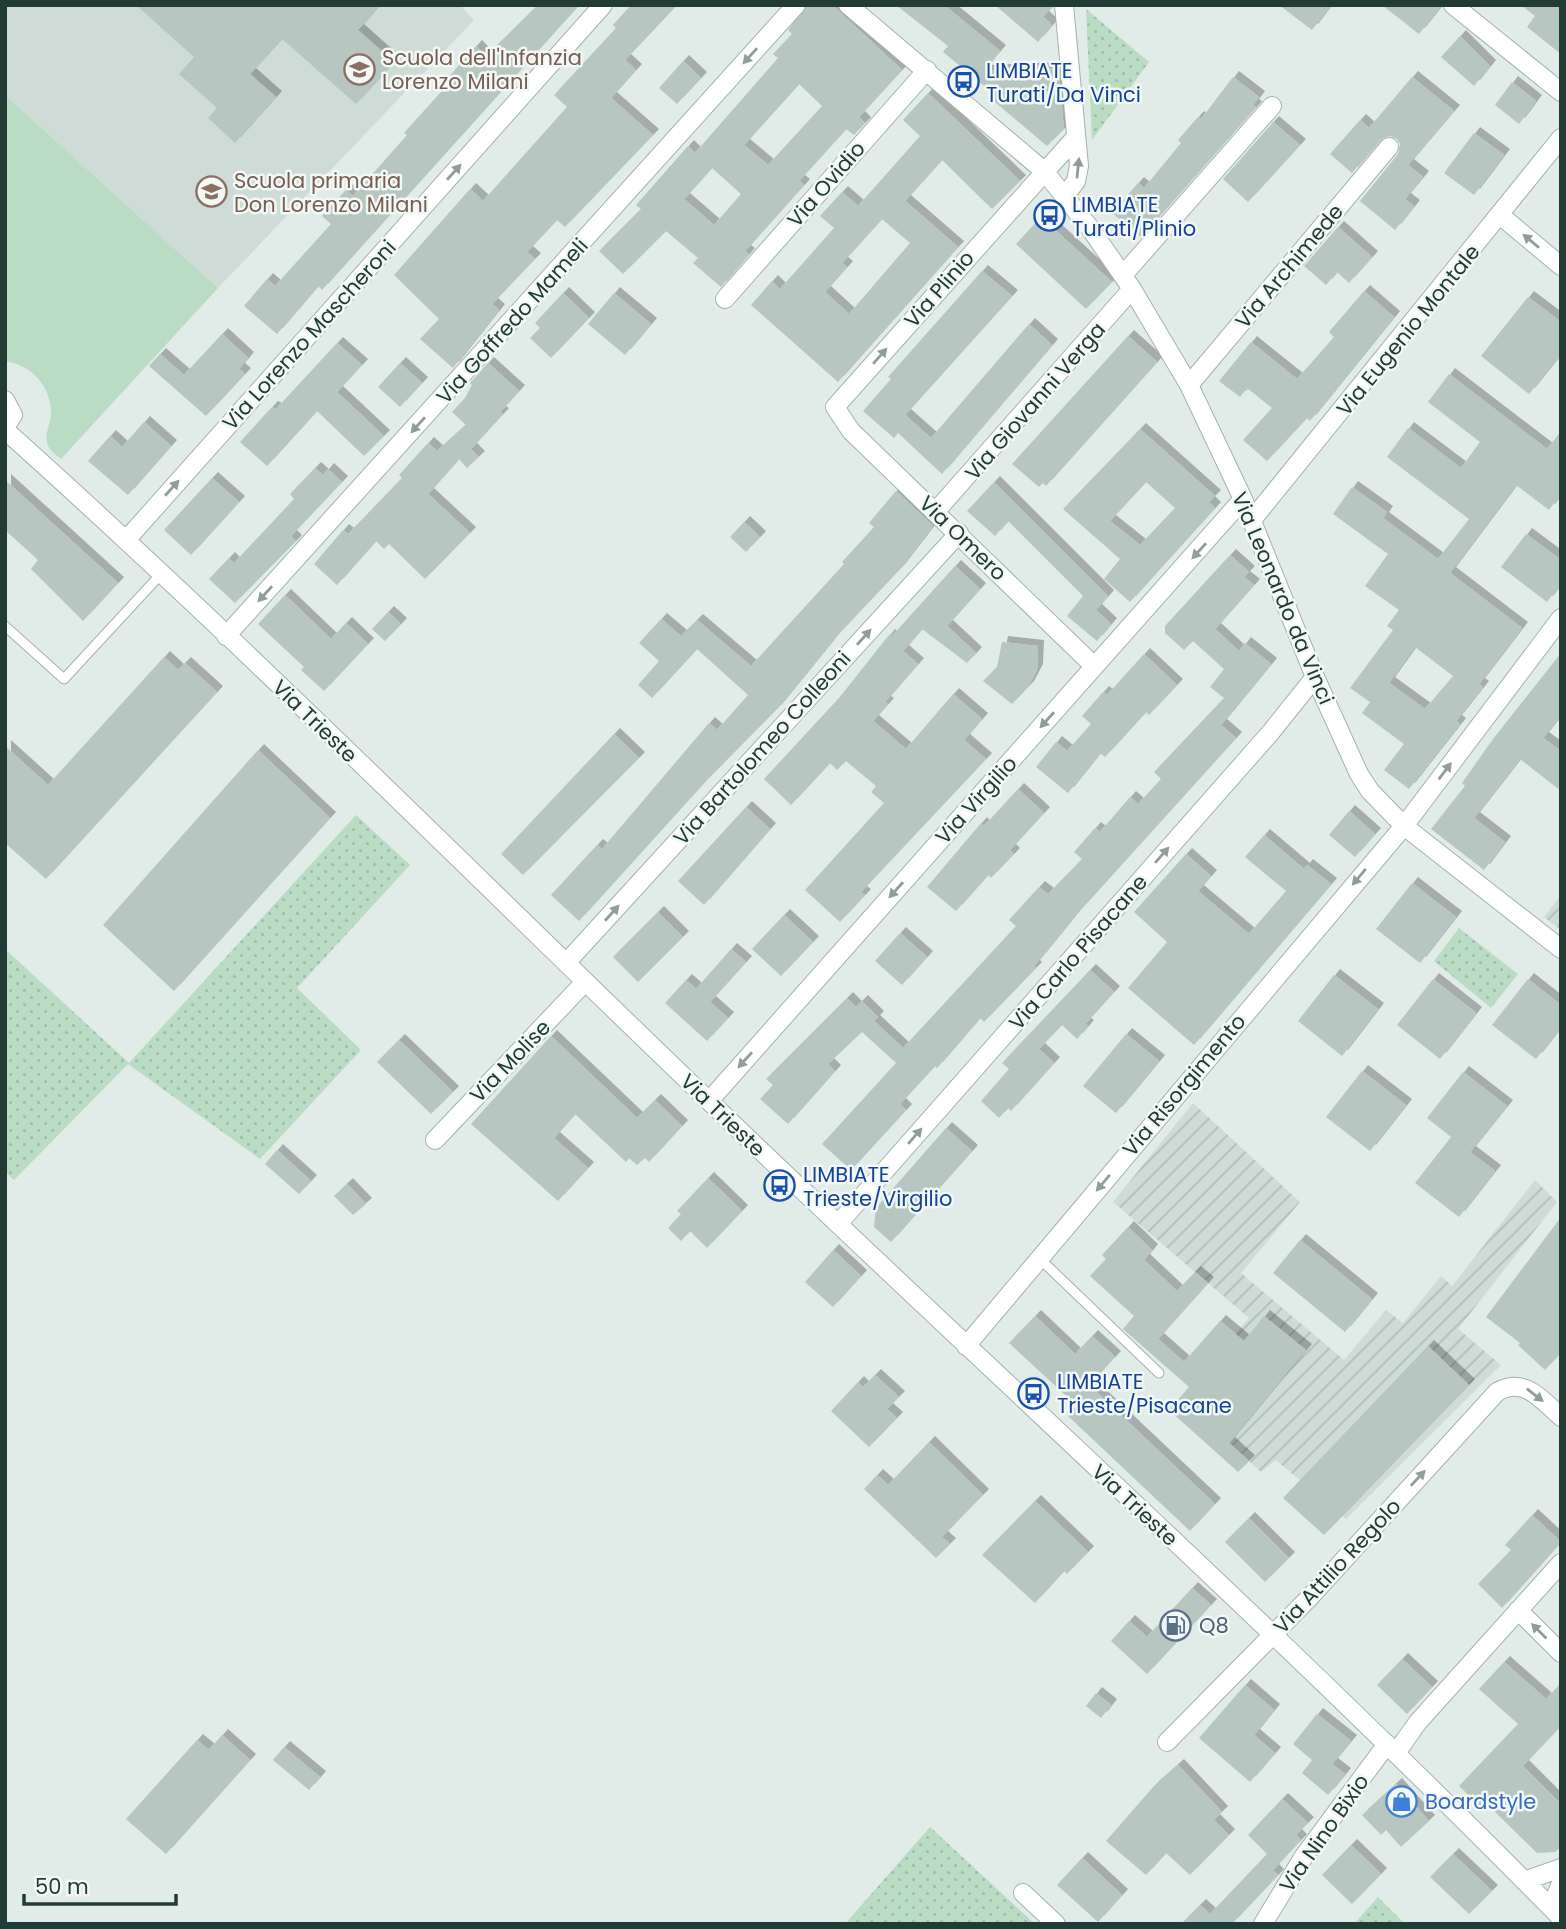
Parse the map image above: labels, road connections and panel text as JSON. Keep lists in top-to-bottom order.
{
  "streets": {
    "street": [
      "Via Ovidio",
      "Via Archimede",
      "Via Plinio",
      "Via Goffredo Mameli",
      "Via Eugenio Montale",
      "Via Lorenzo Mascheroni",
      "Via Giovanni Verga",
      "Via Omero",
      "Via Leonardo da Vinci",
      "Via Trieste",
      "Via Bartolomeo Colleoni",
      "Via Virgilio",
      "Via Carlo Pisacane",
      "Via Molise",
      "Via Risorgimento",
      "Via Attilio Regolo",
      "Via Nino Bixio"
    ]
  },
  "crossings": [
    ["Via Ovidio", "Via Leonardo da Vinci"],
    ["Via Archimede", "Via Leonardo da Vinci"],
    ["Via Plinio", "Via Omero"],
    ["Via Plinio", "Via Leonardo da Vinci"],
    ["Via Goffredo Mameli", "Via Trieste"],
    ["Via Eugenio Montale", "Via Leonardo da Vinci"],
    ["Via Lorenzo Mascheroni", "Via Trieste"],
    ["Via Giovanni Verga", "Via Omero"],
    ["Via Giovanni Verga", "Via Leonardo da Vinci"],
    ["Via Omero", "Via Bartolomeo Colleoni"],
    ["Via Omero", "Via Virgilio"],
    ["Via Leonardo da Vinci", "Via Virgilio"],
    ["Via Leonardo da Vinci", "Via Carlo Pisacane"],
    ["Via Leonardo da Vinci", "Via Risorgimento"],
    ["Via Trieste", "Via Bartolomeo Colleoni"],
    ["Via Trieste", "Via Virgilio"],
    ["Via Trieste", "Via Carlo Pisacane"],
    ["Via Trieste", "Via Molise"],
    ["Via Trieste", "Via Risorgimento"],
    ["Via Trieste", "Via Attilio Regolo"],
    ["Via Trieste", "Via Nino Bixio"]
  ],
  "one_way": [
    "Via Plinio",
    "Via Goffredo Mameli",
    "Via Lorenzo Mascheroni",
    "Via Bartolomeo Colleoni",
    "Via Virgilio",
    "Via Carlo Pisacane",
    "Via Attilio Regolo"
  ],
  "places": {
    "school or university": ["Scuola dell'Infanzia Lorenzo Milani", "Scuola primaria Don Lorenzo Milani"],
    "bus stop": [
      "LIMBIATE Turati/Da Vinci",
      "LIMBIATE Turati/Plinio",
      "LIMBIATE Trieste/Virgilio",
      "LIMBIATE Trieste/Pisacane"
    ],
    "fuel station": ["Q8"],
    "shop": ["Boardstyle"]
  },
  "scale_bar": "50 m"
}
